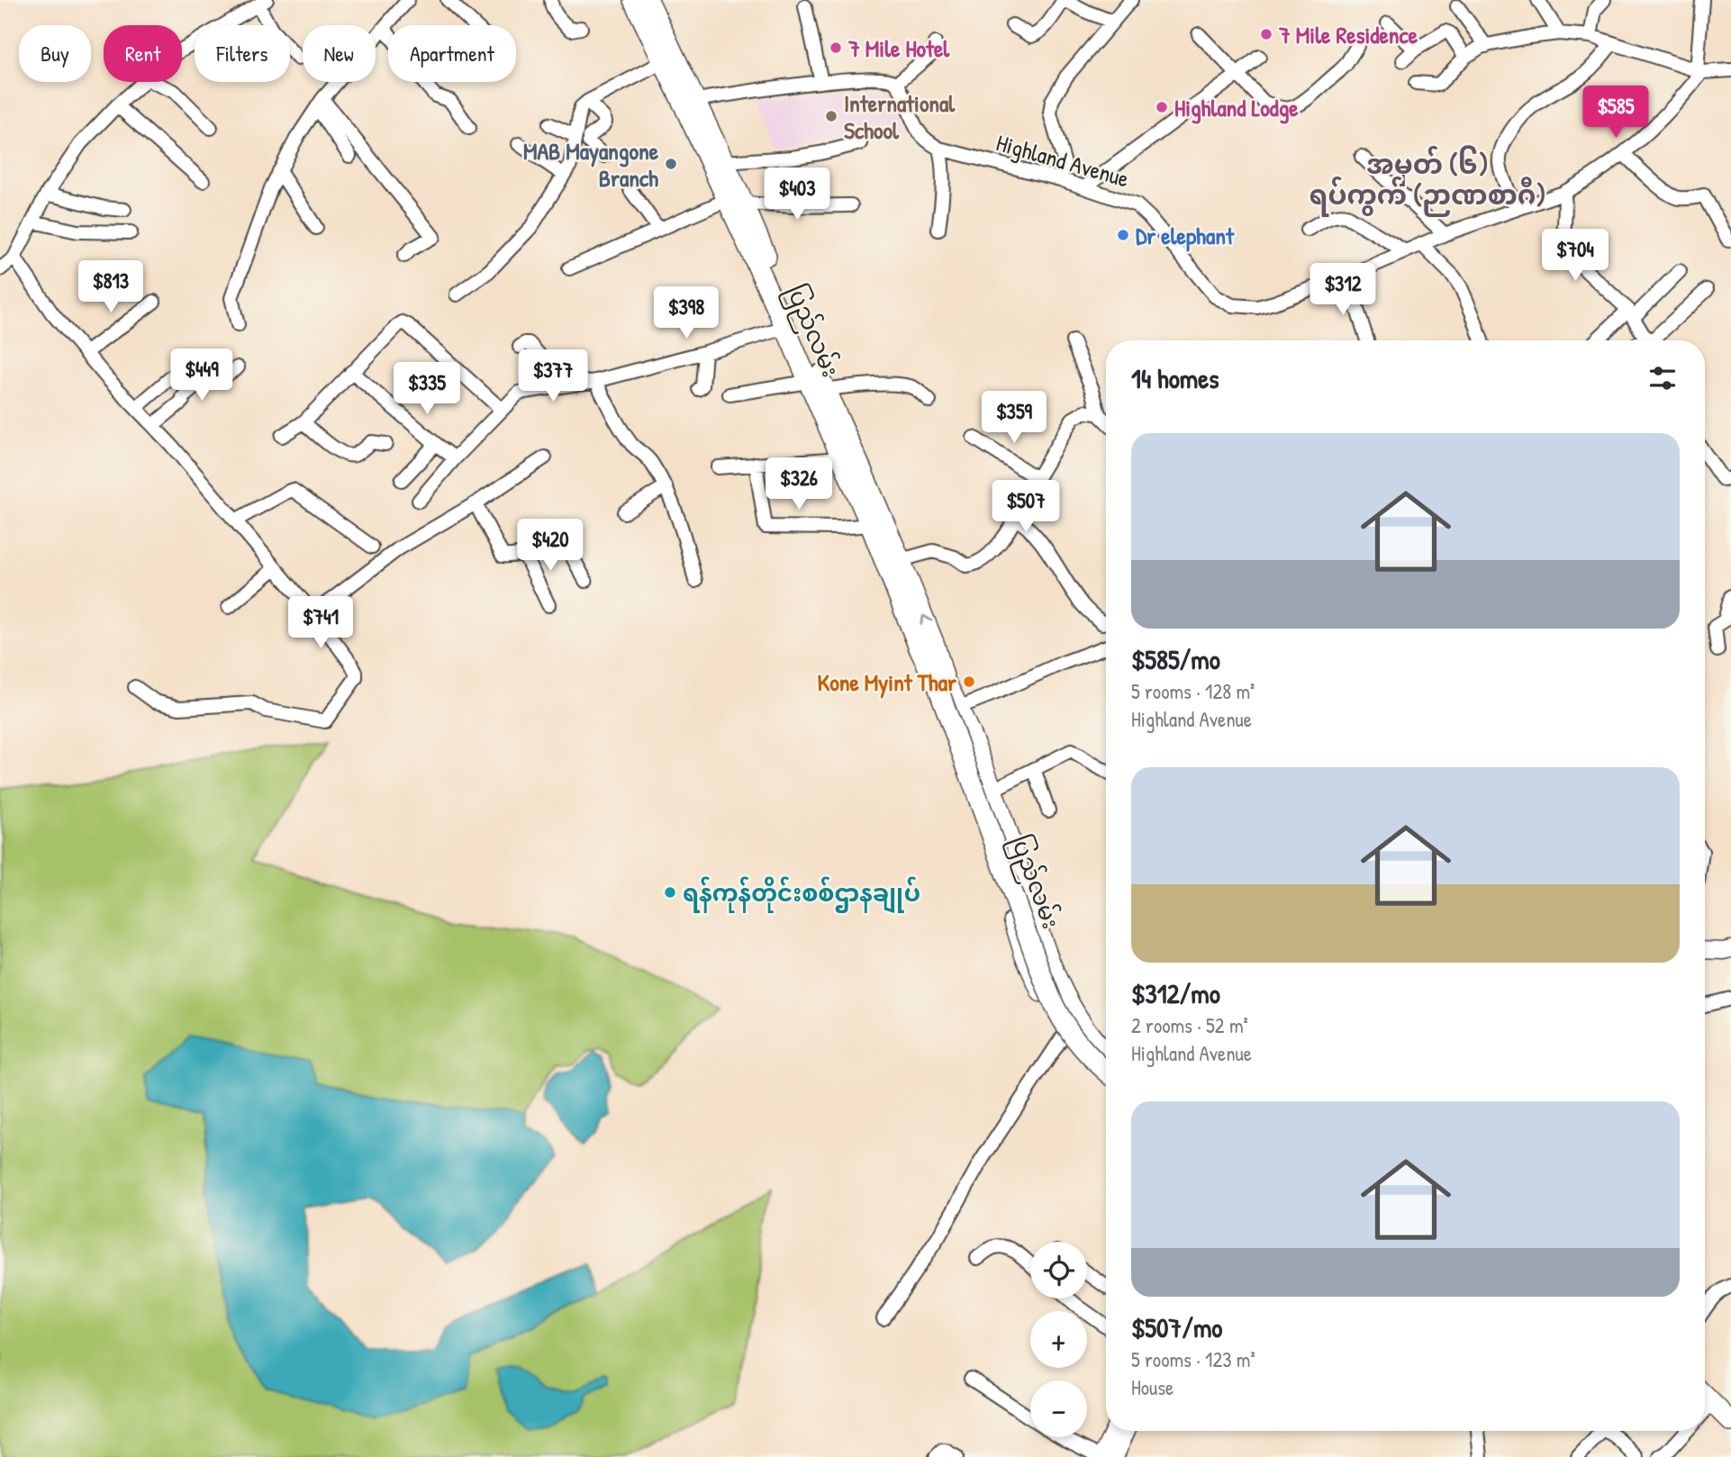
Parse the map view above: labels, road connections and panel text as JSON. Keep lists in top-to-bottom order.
{
  "streets": {
    "highway": ["ပြည်လမ်း"],
    "street": ["Highland Avenue"]
  },
  "districts": ["အမှတ် (၆) ရပ်ကွက် (ဉာဏစာဂီ)"],
  "places": [
    "7 Mile Residence",
    "7 Mile Hotel",
    "Highland Lodge",
    "International School",
    "MAB Mayangone Branch",
    "Dr elephant",
    "Kone Myint Thar",
    "ရန်ကုန်တိုင်းစစ်ဌာနချုပ်"
  ],
  "page": {
    "chip": [
      "Buy",
      "Rent",
      "Filters",
      "New",
      "Apartment"
    ],
    "price": [
      "$585",
      "$403",
      "$704",
      "$813",
      "$312",
      "$398",
      "$449",
      "$377",
      "$335",
      "$359",
      "$326",
      "$507",
      "$420",
      "$741"
    ],
    "heading": "14 homes",
    "list": [
      {
        "name": "$585/mo",
        "note": "5 rooms · 128 m² · Highland Avenue"
      },
      {
        "name": "$312/mo",
        "note": "2 rooms · 52 m² · Highland Avenue"
      },
      {
        "name": "$507/mo",
        "note": "5 rooms · 123 m² · House"
      }
    ],
    "map_buttons": ["+", "−"]
  }
}
